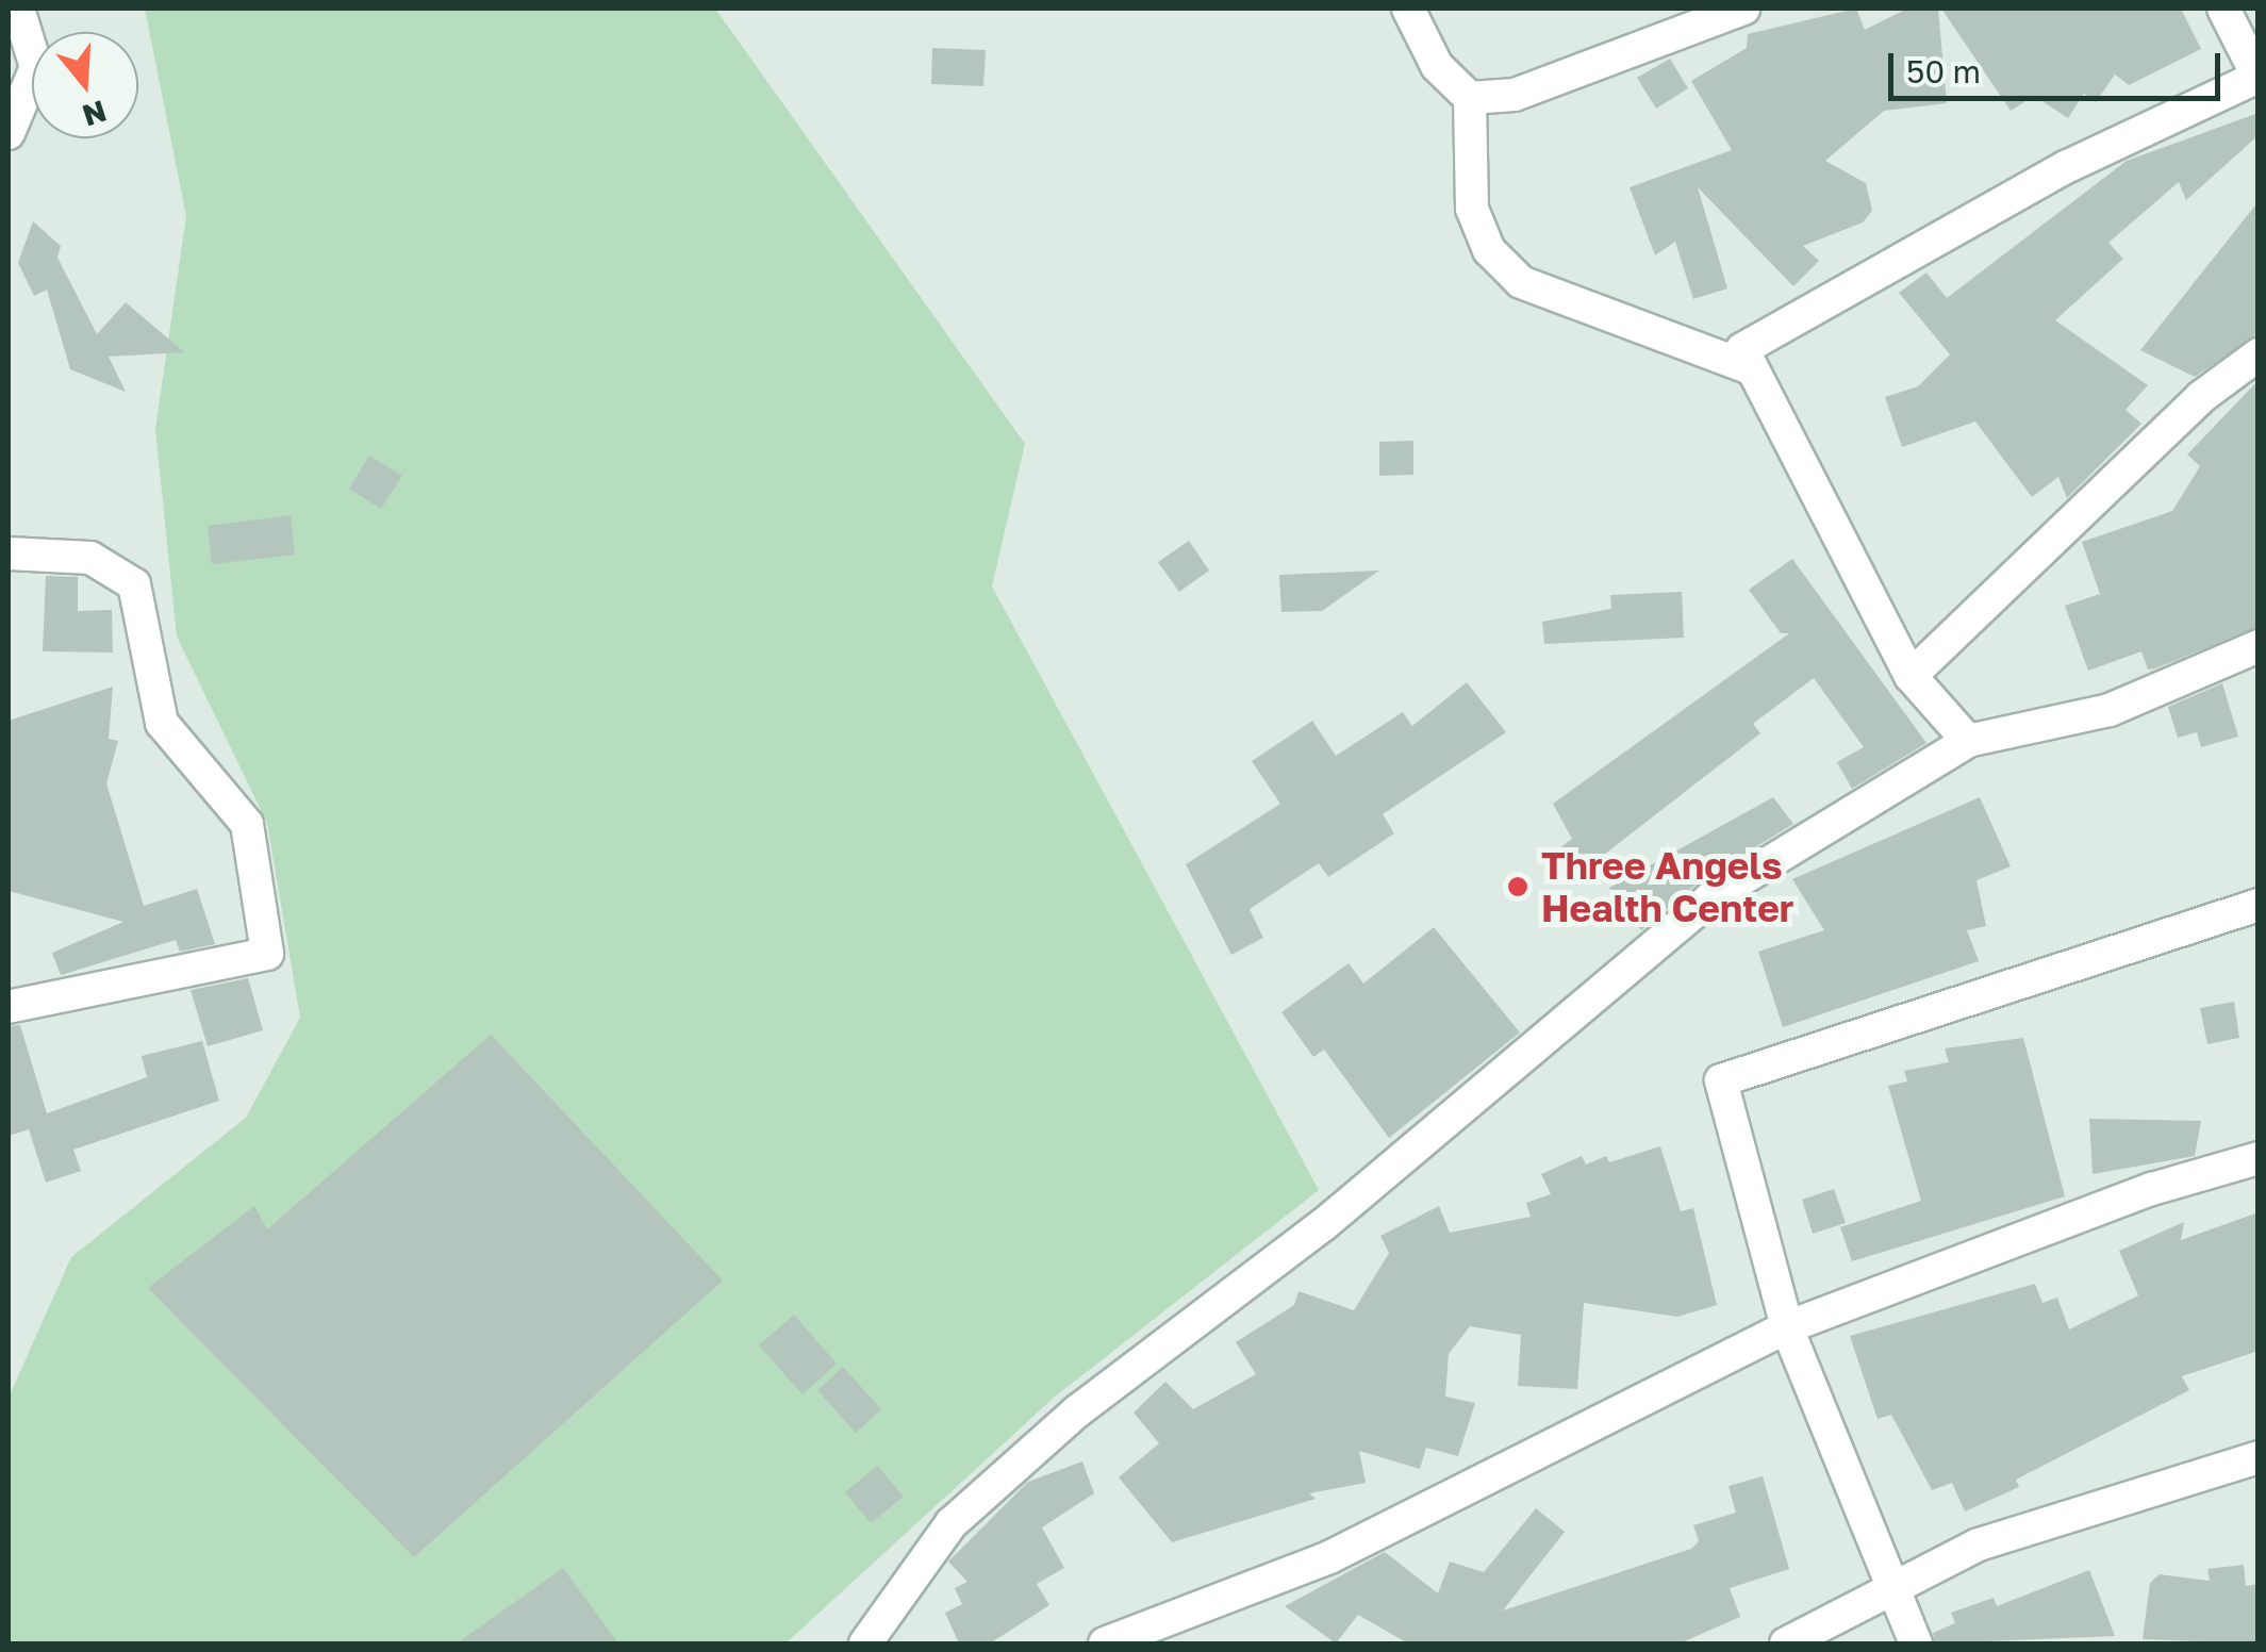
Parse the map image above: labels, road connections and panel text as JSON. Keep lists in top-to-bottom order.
{
  "places": ["Three Angels Health Center"],
  "scale_bar": "50 m",
  "north": "bottom"
}
